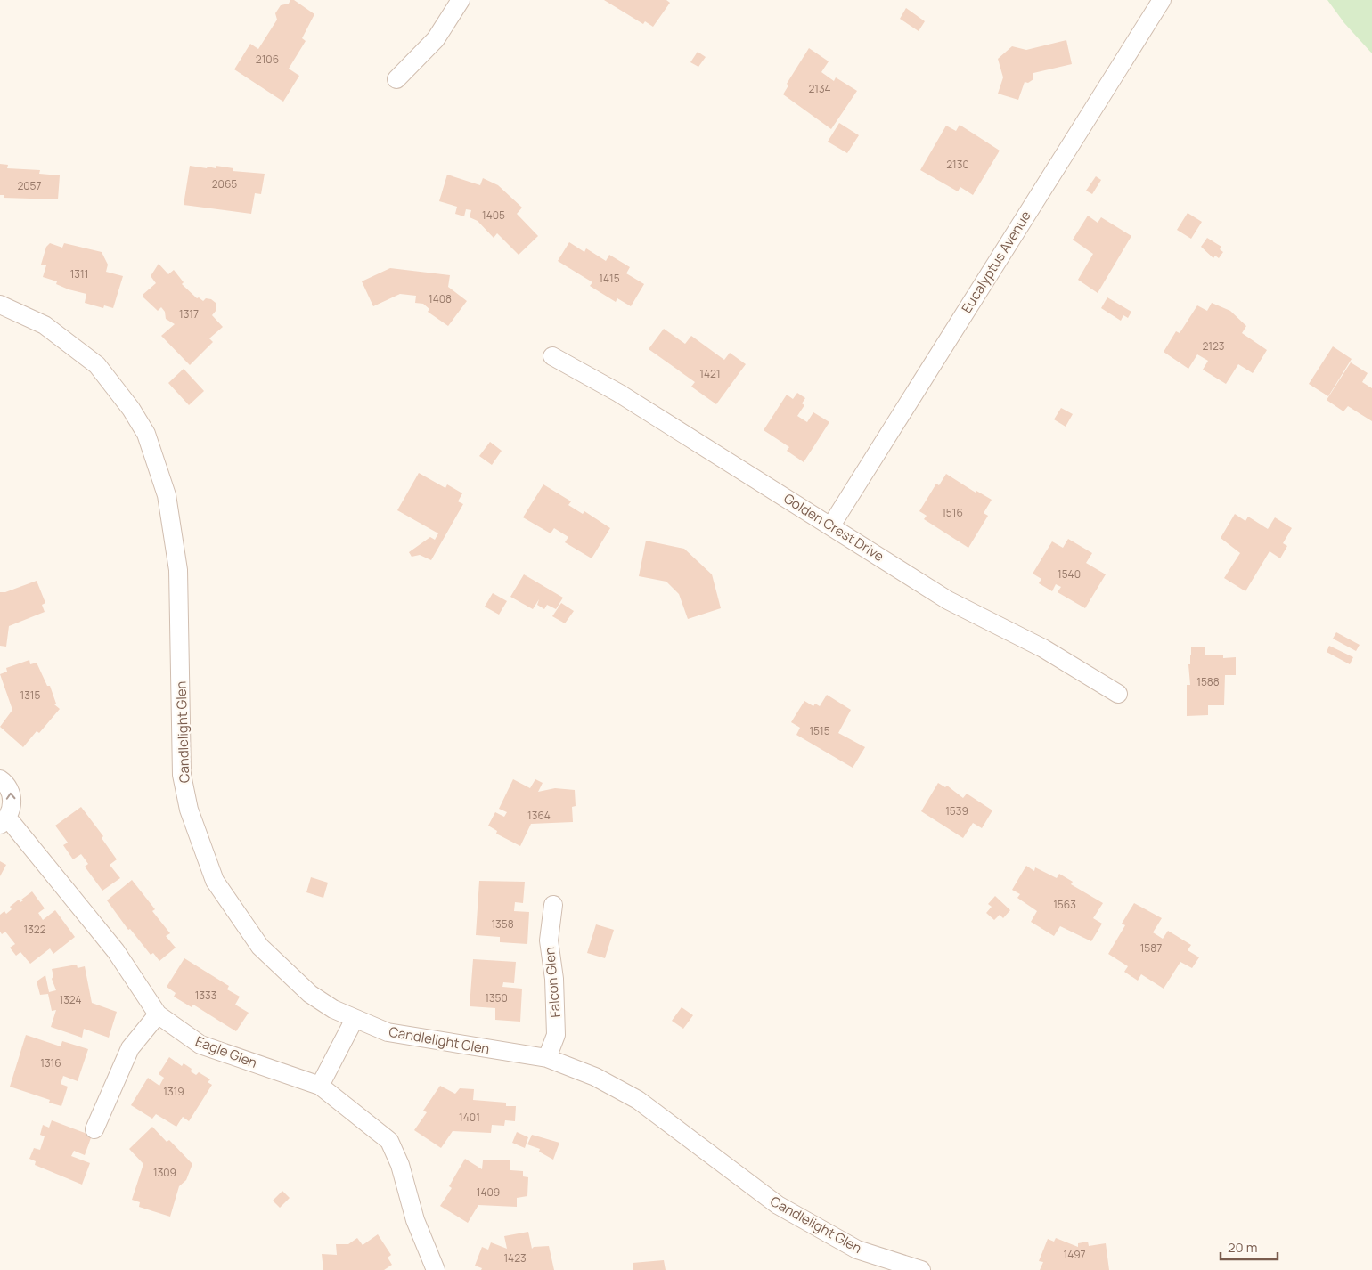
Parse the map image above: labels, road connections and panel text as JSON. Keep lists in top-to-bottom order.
{
  "streets": {
    "street": [
      "Eucalyptus Avenue",
      "Golden Crest Drive",
      "Candlelight Glen",
      "Falcon Glen",
      "Eagle Glen"
    ]
  },
  "crossings": [
    ["Eucalyptus Avenue", "Golden Crest Drive"],
    ["Candlelight Glen", "Falcon Glen"]
  ],
  "house_numbers": [
    "2106",
    "2134",
    "2130",
    "2065",
    "2057",
    "1405",
    "1311",
    "1415",
    "1408",
    "1317",
    "2123",
    "1421",
    "1516",
    "1540",
    "1588",
    "1315",
    "1515",
    "1539",
    "1364",
    "1563",
    "1358",
    "1322",
    "1587",
    "1333",
    "1350",
    "1324",
    "1316",
    "1319",
    "1401",
    "1309",
    "1409",
    "1497",
    "1423"
  ],
  "scale_bar": "20 m"
}
